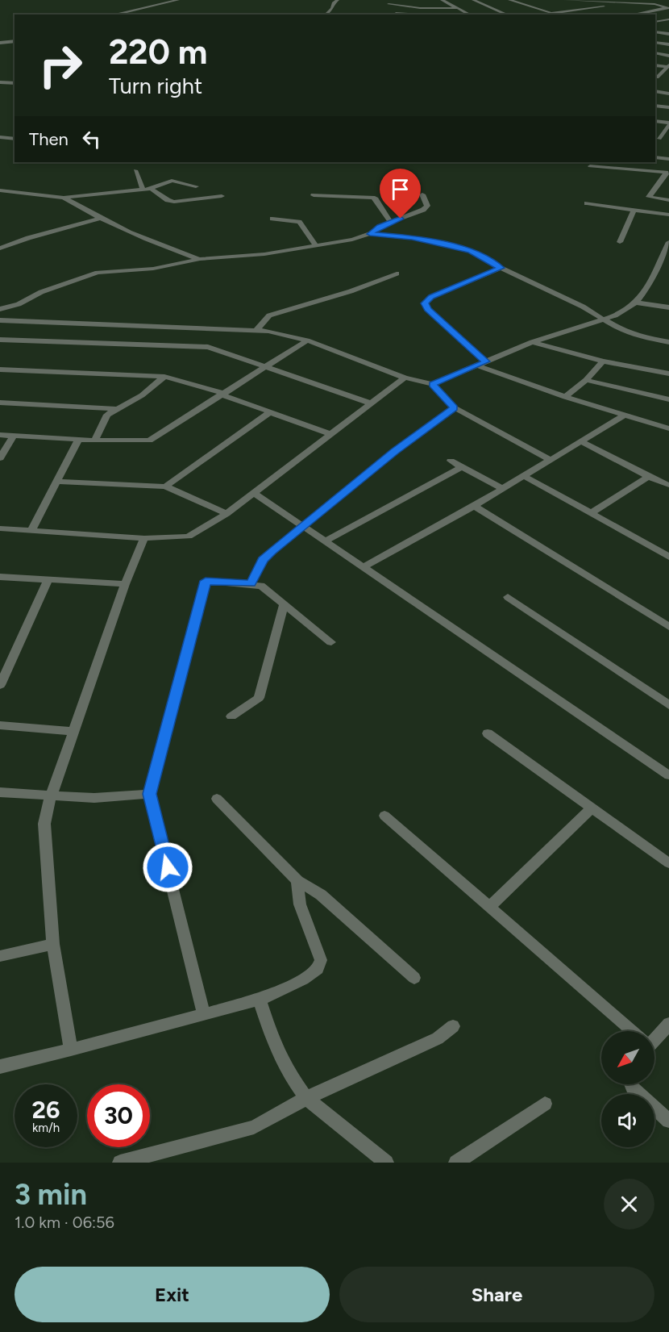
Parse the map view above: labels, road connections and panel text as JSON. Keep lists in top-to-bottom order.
{
  "north": "bottom left",
  "page": {
    "turn": ["220 m", "Turn right"],
    "then": "Then",
    "speed": "26 km/h",
    "limit": "30",
    "heading": ["3 min", "1.0 km · 06:56"],
    "buttons": ["Exit", "Share"]
  }
}
